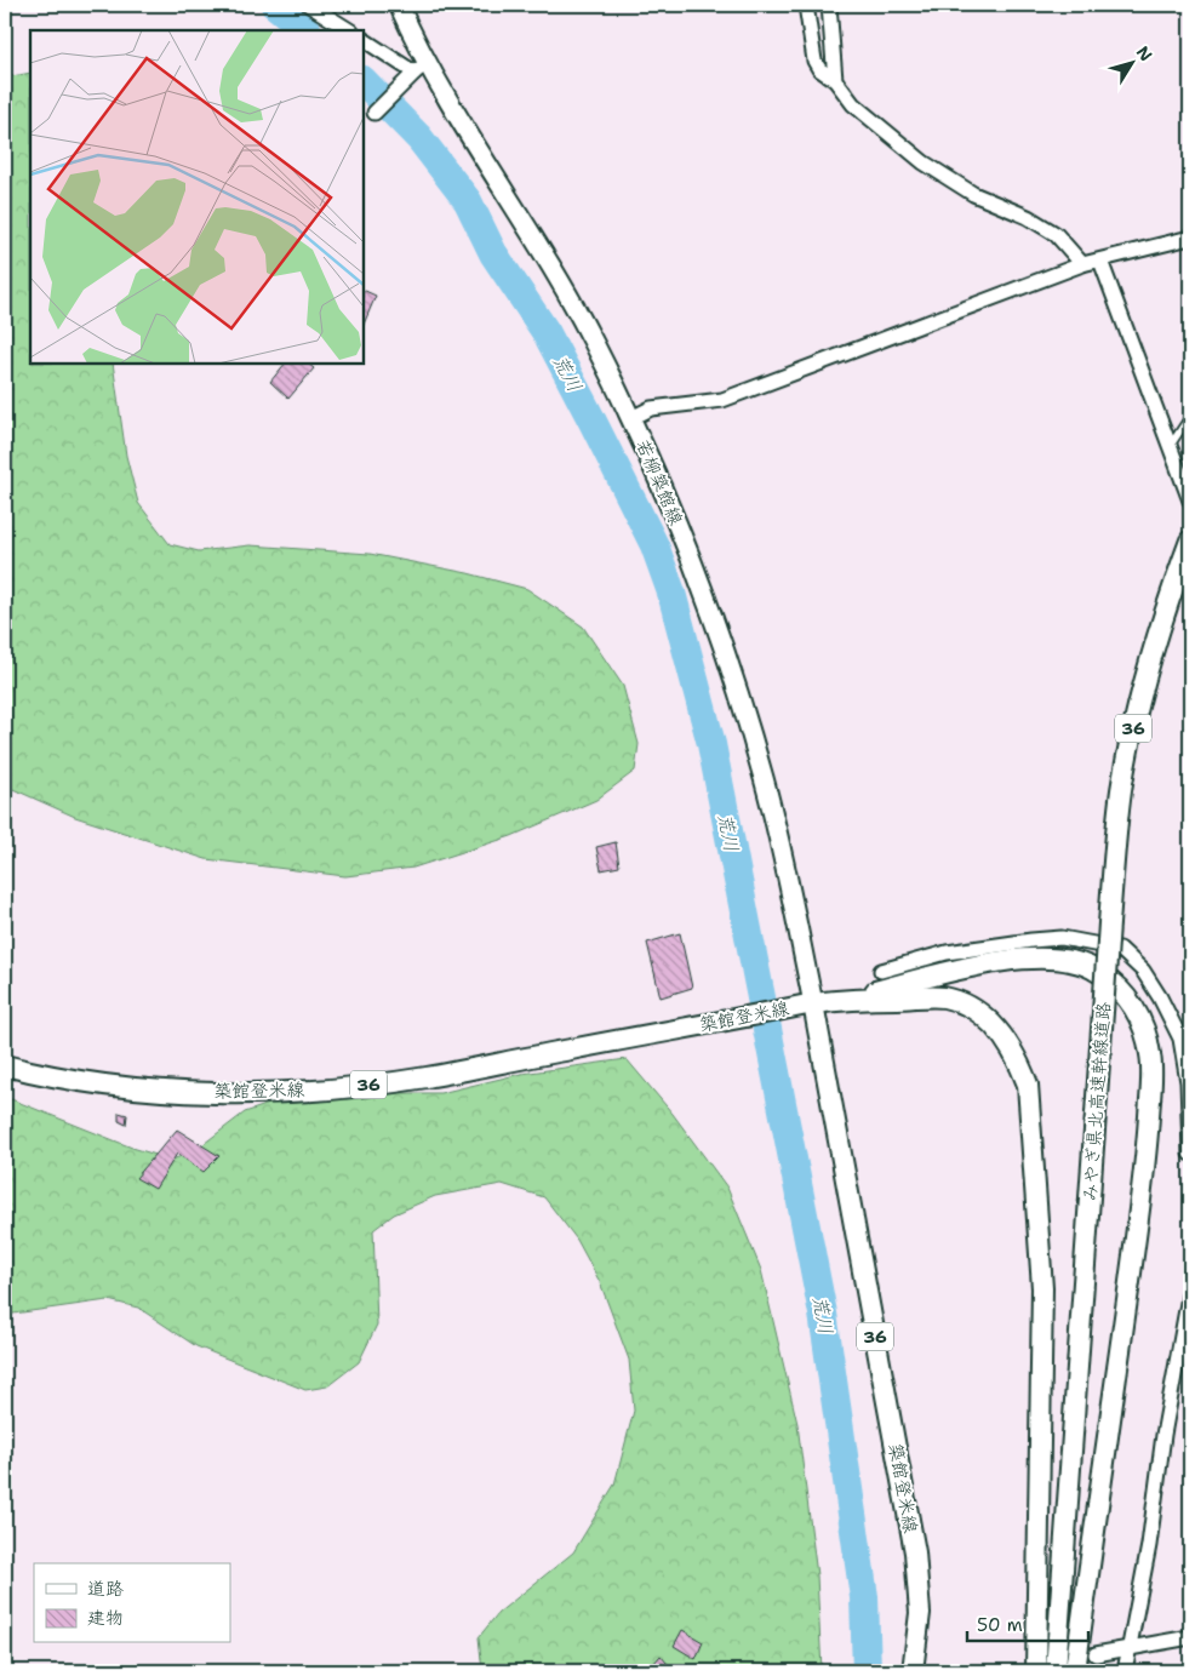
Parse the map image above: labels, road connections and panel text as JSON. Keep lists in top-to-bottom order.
{
  "streets": {
    "main road": [
      "若柳築館線",
      "36",
      "築館登米線",
      "みやぎ県北高速幹線道路"
    ]
  },
  "crossings": [
    ["若柳築館線", "築館登米線"]
  ],
  "water": ["荒川"],
  "legend": ["道路", "建物"],
  "scale_bar": "50 m",
  "north": "top right"
}
